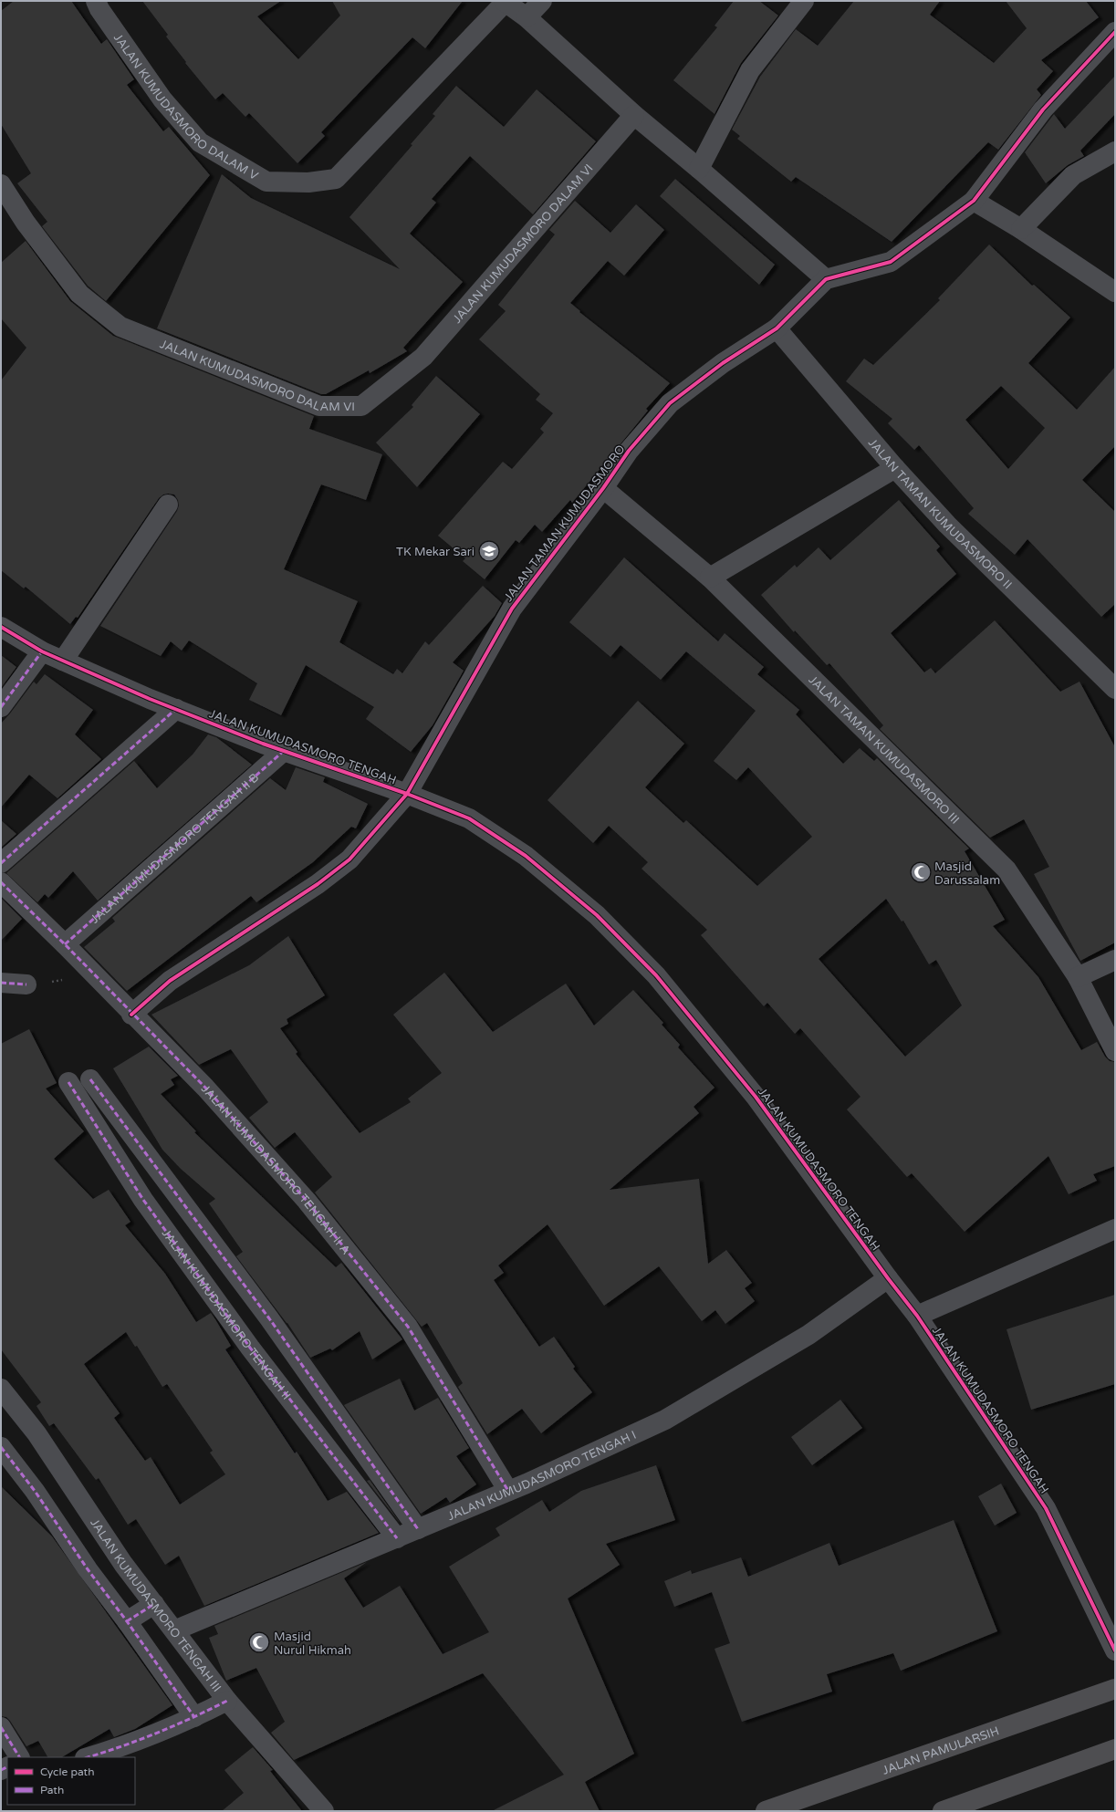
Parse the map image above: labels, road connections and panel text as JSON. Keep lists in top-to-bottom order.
{
  "streets": {
    "highway": ["JALAN PAMULARSIH"],
    "street": [
      "JALAN KUMUDASMORO DALAM V",
      "JALAN KUMUDASMORO DALAM VI",
      "JALAN TAMAN KUMUDASMORO II",
      "JALAN TAMAN KUMUDASMORO",
      "JALAN KUMUDASMORO TENGAH",
      "JALAN TAMAN KUMUDASMORO III",
      "JALAN KUMUDASMORO TENGAH II B",
      "JALAN KUMUDASMORO TENGAH II A",
      "JALAN KUMUDASMORO TENGAH II",
      "JALAN KUMUDASMORO TENGAH I",
      "JALAN KUMUDASMORO TENGAH III"
    ]
  },
  "crossings": [
    ["JALAN TAMAN KUMUDASMORO II", "JALAN TAMAN KUMUDASMORO"],
    ["JALAN TAMAN KUMUDASMORO", "JALAN KUMUDASMORO TENGAH"],
    ["JALAN TAMAN KUMUDASMORO", "JALAN TAMAN KUMUDASMORO III"],
    ["JALAN TAMAN KUMUDASMORO", "JALAN KUMUDASMORO TENGAH II A"],
    ["JALAN KUMUDASMORO TENGAH", "JALAN KUMUDASMORO TENGAH II B"],
    ["JALAN KUMUDASMORO TENGAH", "JALAN KUMUDASMORO TENGAH I"],
    ["JALAN KUMUDASMORO TENGAH II B", "JALAN KUMUDASMORO TENGAH II A"],
    ["JALAN KUMUDASMORO TENGAH II A", "JALAN KUMUDASMORO TENGAH I"],
    ["JALAN KUMUDASMORO TENGAH II", "JALAN KUMUDASMORO TENGAH I"],
    ["JALAN KUMUDASMORO TENGAH I", "JALAN KUMUDASMORO TENGAH III"]
  ],
  "places": {
    "school or university": ["TK Mekar Sari"],
    "mosque": ["Masjid Darussalam", "Masjid Nurul Hikmah"]
  },
  "legend": ["Cycle path", "Path"]
}
